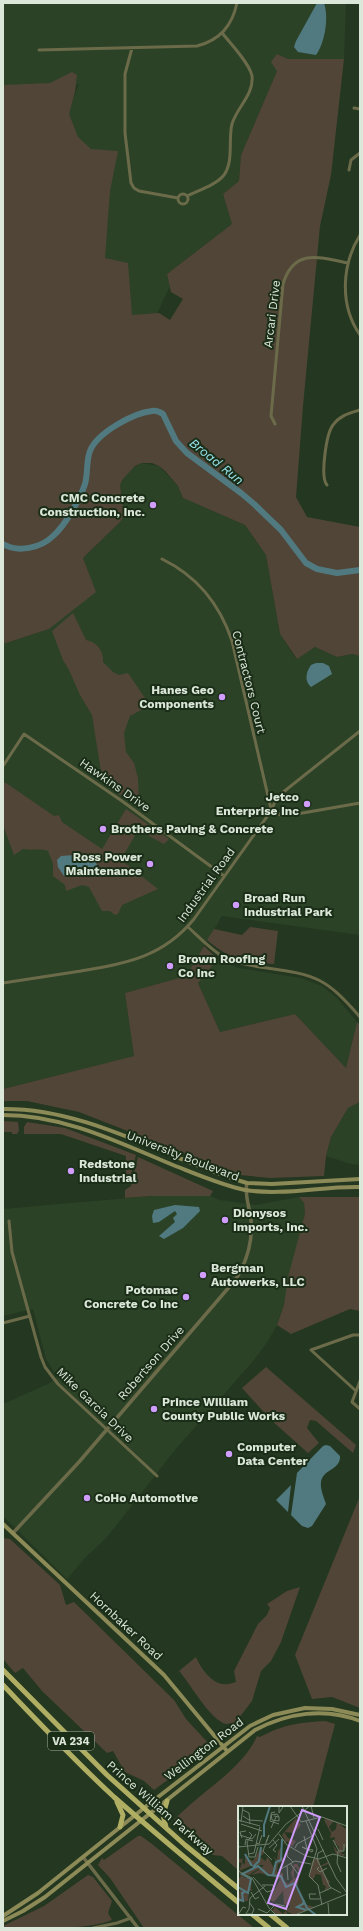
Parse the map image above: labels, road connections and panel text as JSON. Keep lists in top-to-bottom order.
{
  "streets": {
    "highway": ["VA 234", "Prince William Parkway"],
    "main road": ["University Boulevard", "Hornbaker Road", "Wellington Road"],
    "street": [
      "Arcari Drive",
      "Contractors Court",
      "Hawkins Drive",
      "Industrial Road",
      "Robertson Drive",
      "Mike Garcia Drive"
    ]
  },
  "crossings": [
    ["Contractors Court", "Industrial Road"],
    ["Hawkins Drive", "Industrial Road"],
    ["University Boulevard", "Robertson Drive"],
    ["Robertson Drive", "Mike Garcia Drive"],
    ["Robertson Drive", "Hornbaker Road"],
    ["Hornbaker Road", "Wellington Road"],
    ["Wellington Road", "Prince William Parkway"]
  ],
  "water": ["Broad Run"],
  "places": [
    "CMC Concrete Construction, Inc.",
    "Hanes Geo Components",
    "Jetco Enterprise Inc",
    "Brothers Paving & Concrete",
    "Ross Power Maintenance",
    "Broad Run Industrial Park",
    "Brown Roofing Co Inc",
    "Redstone Industrial",
    "Dionysos Imports, Inc.",
    "Bergman Autowerks, LLC",
    "Potomac Concrete Co Inc",
    "Prince William County Public Works",
    "Computer Data Center",
    "CoHo Automotive"
  ]
}
